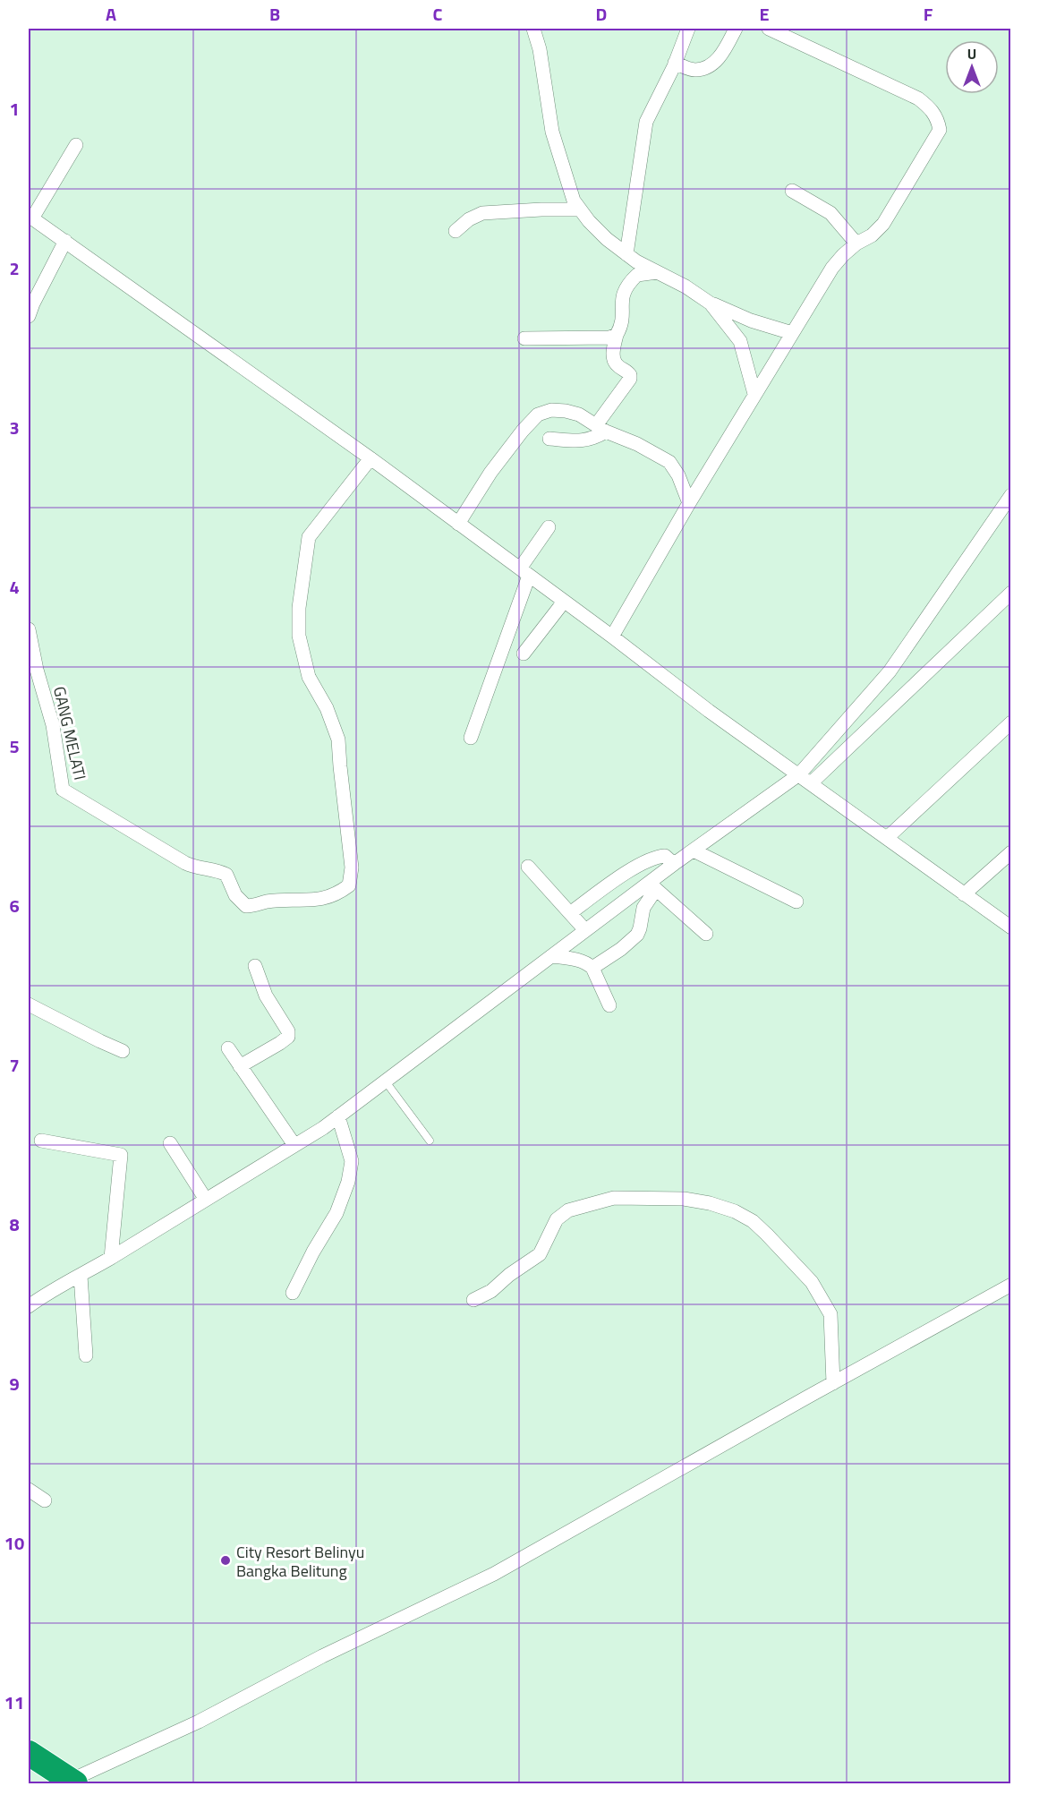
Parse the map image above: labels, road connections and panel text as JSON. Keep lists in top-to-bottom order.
{
  "streets": {
    "street": ["GANG MELATI"]
  },
  "places": ["City Resort Belinyu Bangka Belitung"],
  "north": "top",
  "grid": {
    "columns": [
      "A",
      "B",
      "C",
      "D",
      "E",
      "F"
    ],
    "rows": [
      "1",
      "2",
      "3",
      "4",
      "5",
      "6",
      "7",
      "8",
      "9",
      "10",
      "11"
    ]
  }
}
